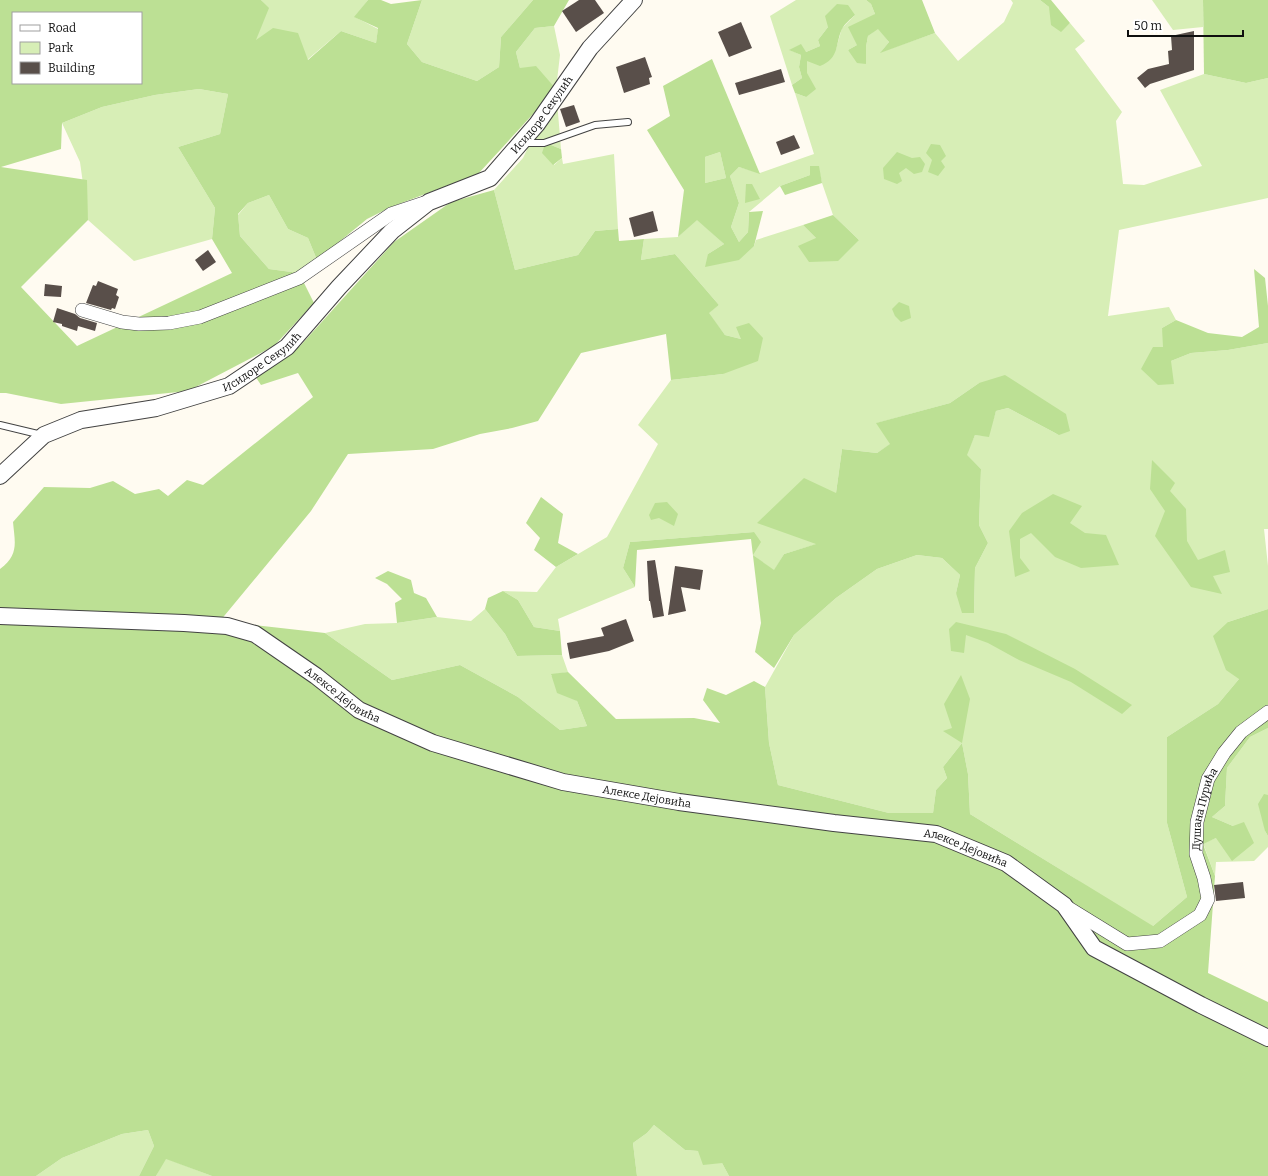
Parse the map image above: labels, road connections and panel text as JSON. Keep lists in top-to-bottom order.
{
  "streets": {
    "street": ["Исидоре Секулић", "Алексе Дејовића", "Душана Пурића"]
  },
  "crossings": [
    ["Алексе Дејовића", "Душана Пурића"]
  ],
  "legend": ["Road", "Park", "Building"],
  "scale_bar": "50 m"
}
